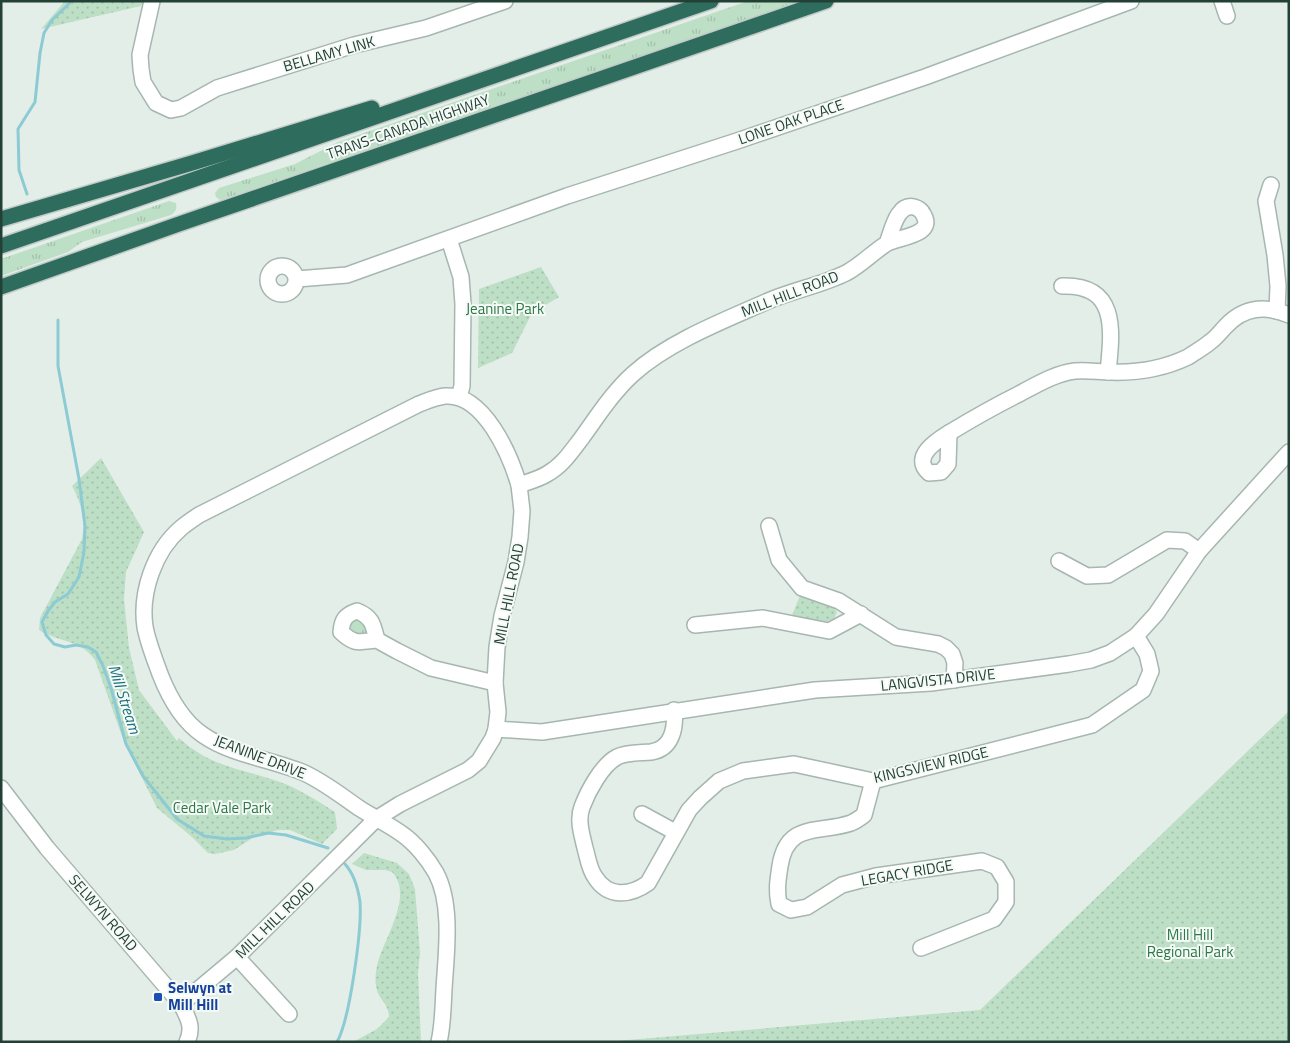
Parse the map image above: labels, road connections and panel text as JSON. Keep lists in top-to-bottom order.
{
  "streets": {
    "highway": ["TRANS-CANADA HIGHWAY"],
    "street": [
      "BELLAMY LINK",
      "LONE OAK PLACE",
      "MILL HILL ROAD",
      "LANGVISTA DRIVE",
      "JEANINE DRIVE",
      "KINGSVIEW RIDGE",
      "LEGACY RIDGE",
      "SELWYN ROAD"
    ]
  },
  "crossings": [
    ["MILL HILL ROAD", "LANGVISTA DRIVE"],
    ["MILL HILL ROAD", "JEANINE DRIVE"],
    ["MILL HILL ROAD", "SELWYN ROAD"],
    ["LANGVISTA DRIVE", "KINGSVIEW RIDGE"],
    ["KINGSVIEW RIDGE", "LEGACY RIDGE"]
  ],
  "water": ["Mill Stream"],
  "parks": ["Jeanine Park", "Cedar Vale Park", "Mill Hill Regional Park"],
  "places": {
    "transit": ["Selwyn at Mill Hill"]
  }
}
